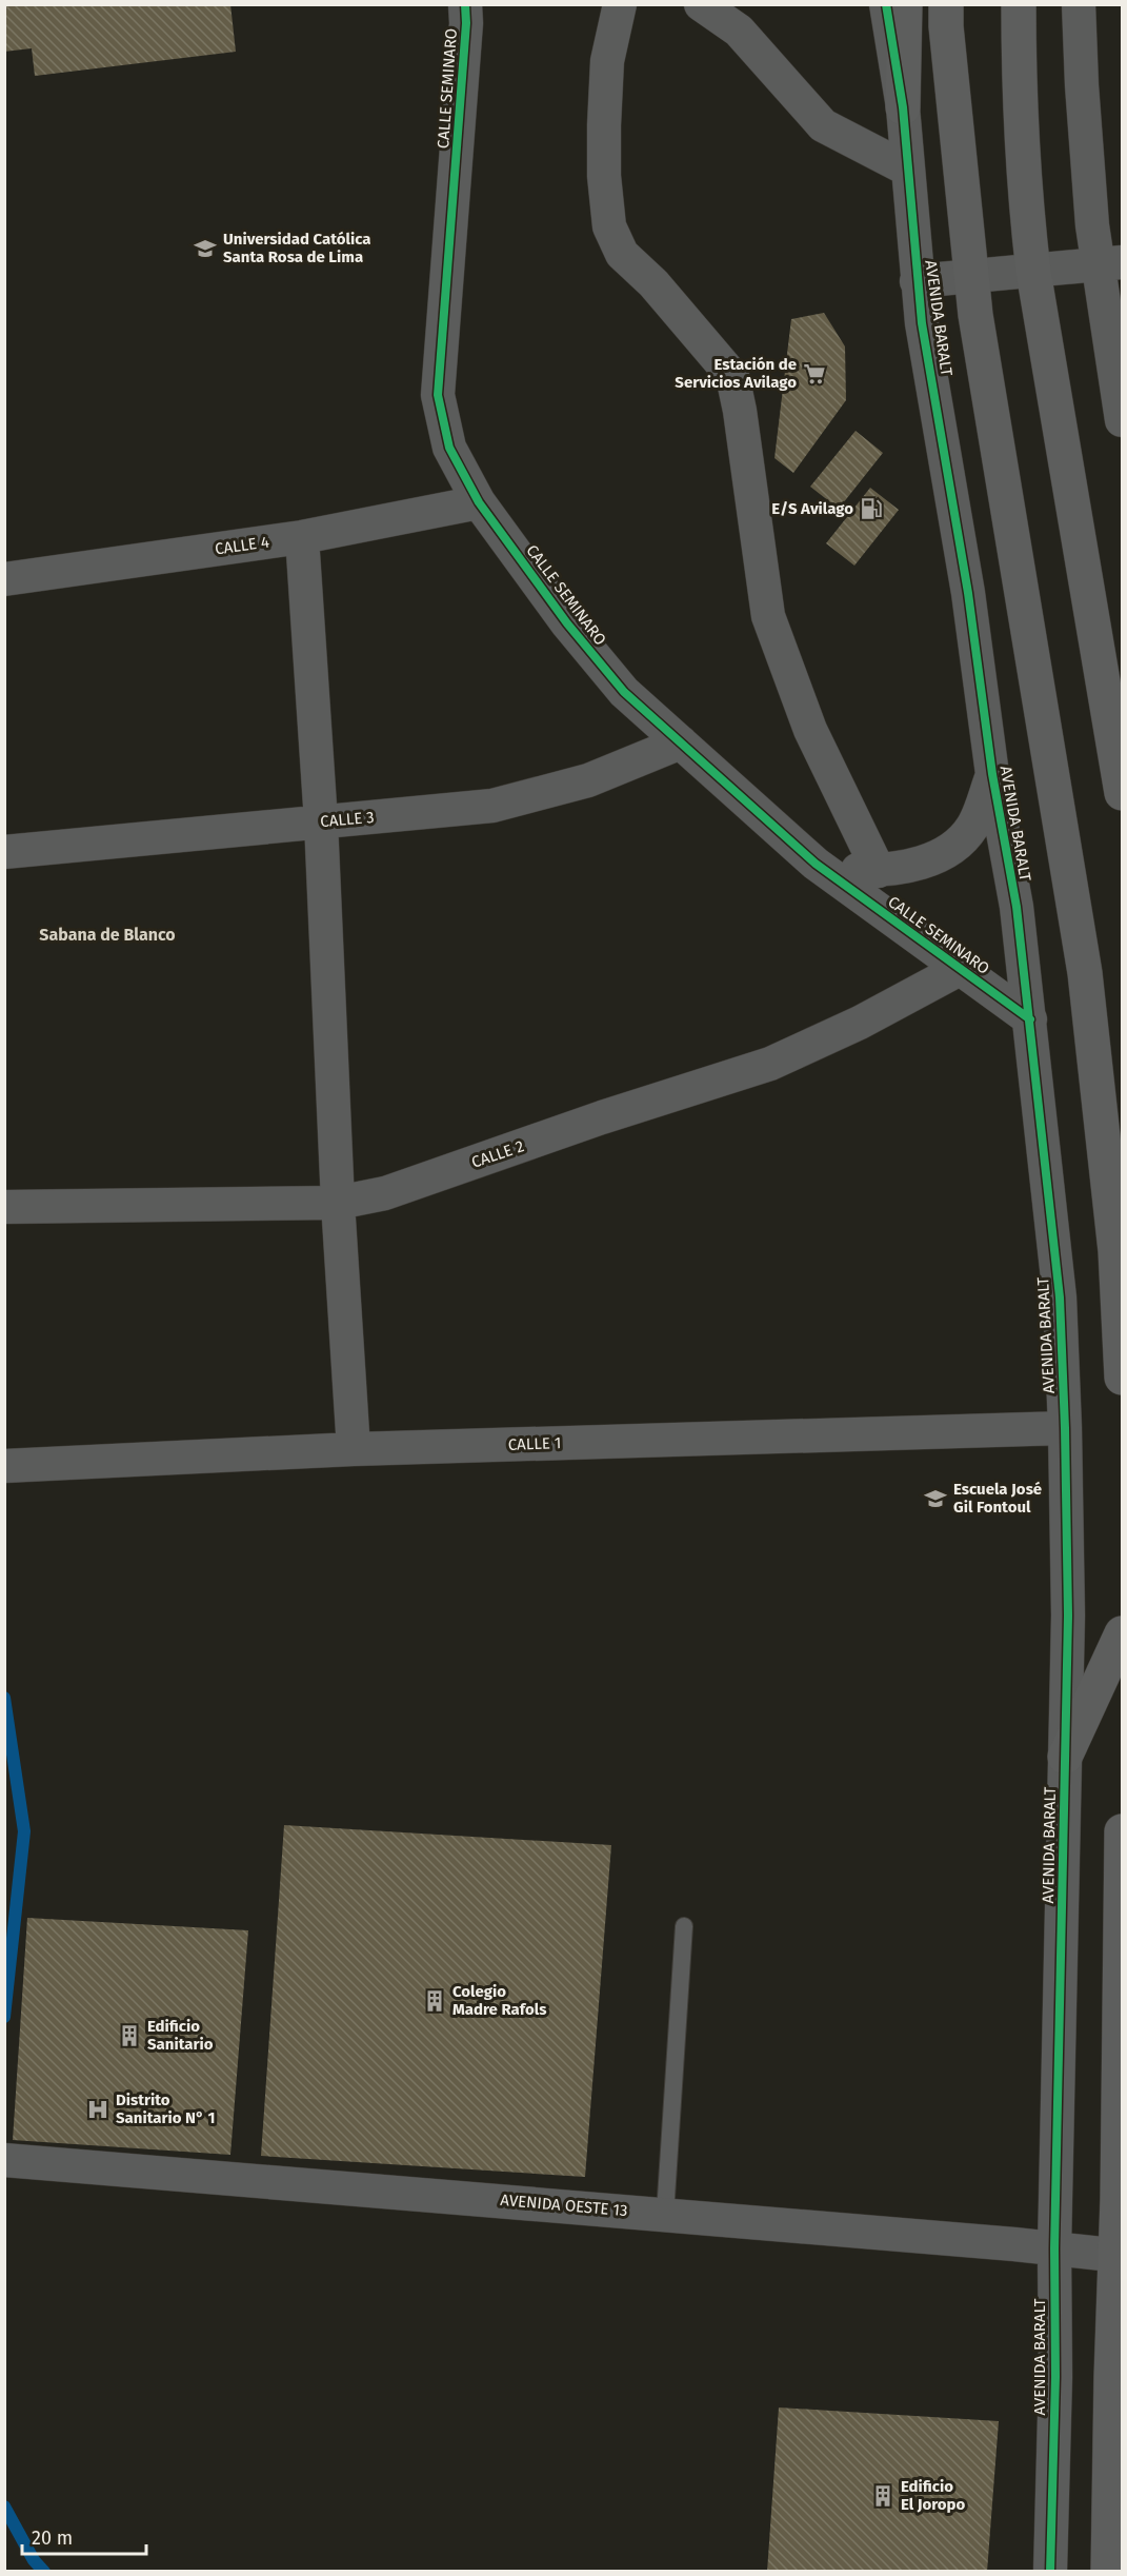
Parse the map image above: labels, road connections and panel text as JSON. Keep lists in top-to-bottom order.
{
  "streets": {
    "street": [
      "CALLE SEMINARO",
      "AVENIDA BARALT",
      "CALLE 4",
      "CALLE 3",
      "CALLE 2",
      "CALLE 1",
      "AVENIDA OESTE 13"
    ]
  },
  "crossings": [
    ["CALLE SEMINARO", "AVENIDA BARALT"],
    ["CALLE SEMINARO", "CALLE 4"],
    ["CALLE SEMINARO", "CALLE 3"],
    ["CALLE SEMINARO", "CALLE 2"],
    ["AVENIDA BARALT", "CALLE 1"],
    ["AVENIDA BARALT", "AVENIDA OESTE 13"]
  ],
  "districts": ["Sabana de Blanco"],
  "places": {
    "school or university": ["Universidad Católica Santa Rosa de Lima", "Escuela José Gil Fontoul"],
    "supermarket": ["Estación de Servicios Avilago"],
    "fuel station": ["E/S Avilago"],
    "building": ["Colegio Madre Rafols", "Edificio Sanitario", "Edificio El Joropo"],
    "hospital": ["Distrito Sanitario N° 1"]
  },
  "scale_bar": "20 m"
}
